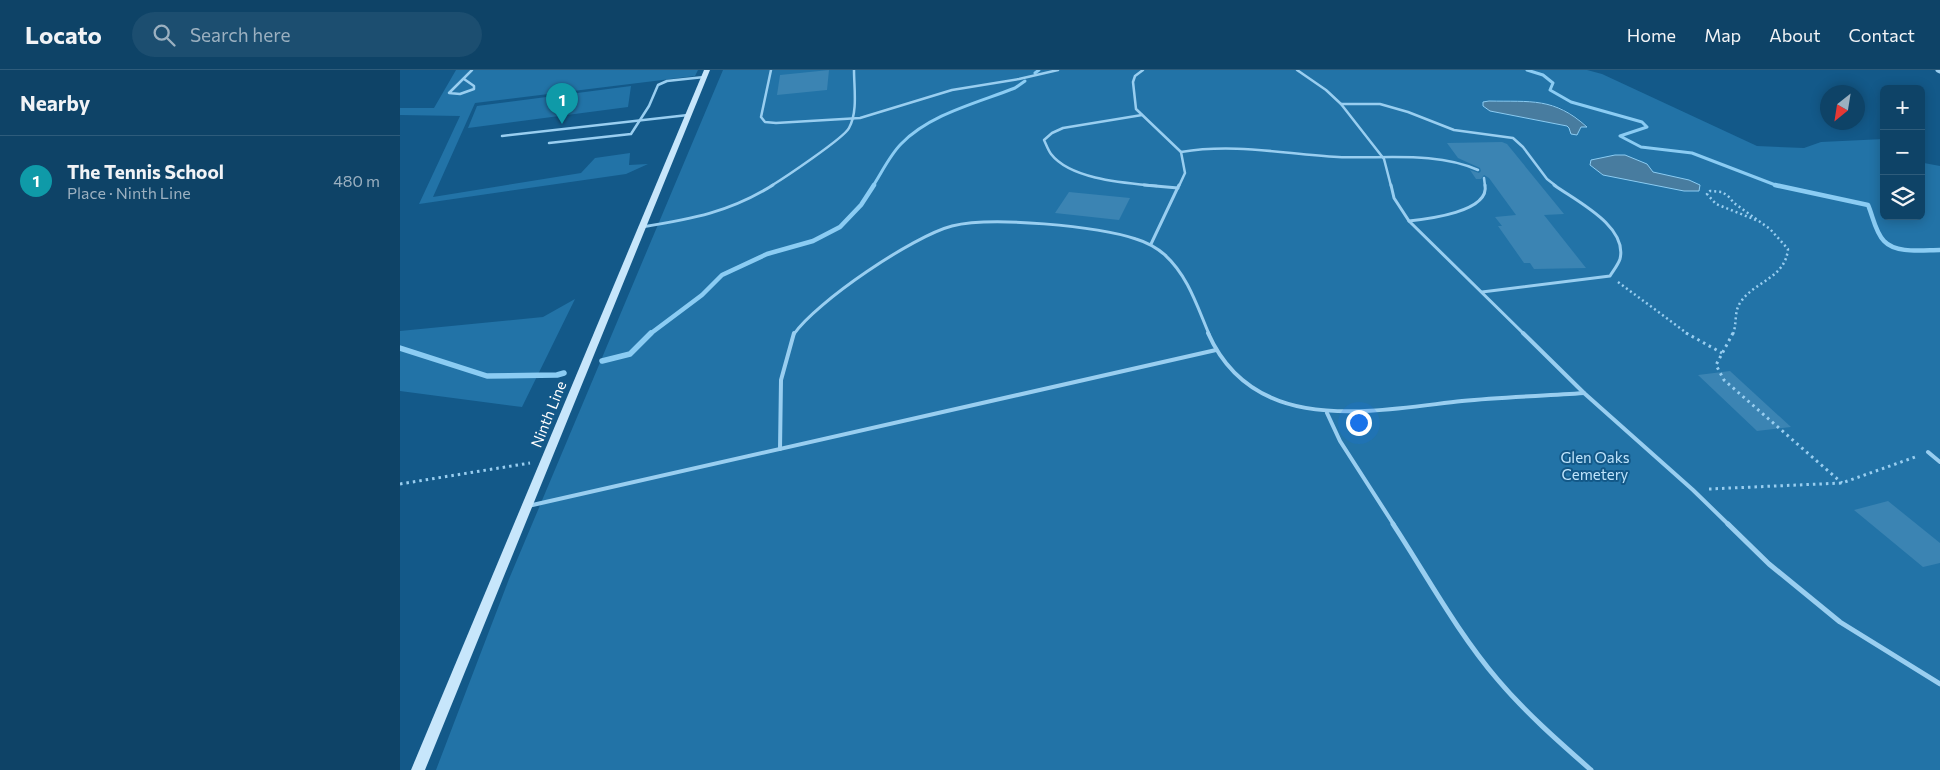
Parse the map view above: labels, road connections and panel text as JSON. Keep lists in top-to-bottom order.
{
  "streets": {
    "main road": ["Ninth Line"]
  },
  "parks": ["Glen Oaks Cemetery"],
  "north": "bottom left",
  "page": {
    "header": "Locato",
    "search": "Search here",
    "nav": [
      "Home",
      "Map",
      "About",
      "Contact"
    ],
    "heading": "Nearby",
    "pins": "1",
    "map_buttons": ["+", "−"],
    "list": [
      {
        "mark": "1",
        "name": "The Tennis School",
        "note": "Place · Ninth Line",
        "value": "480 m"
      }
    ]
  }
}
